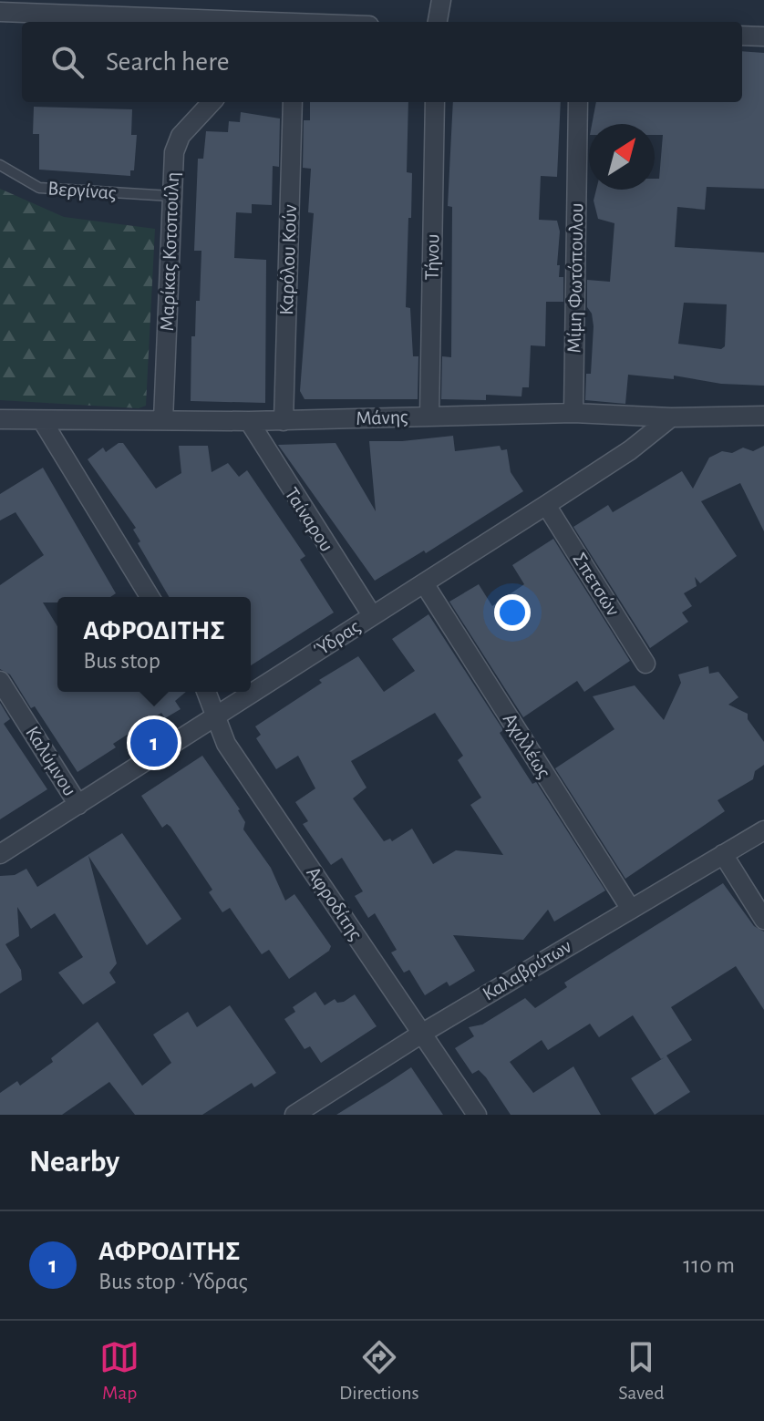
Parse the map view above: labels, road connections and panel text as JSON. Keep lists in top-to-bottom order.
{
  "streets": {
    "street": [
      "Μαρίκας Κοτοπούλη",
      "Τήνου",
      "Καρόλου Κούν",
      "Μίμη Φωτόπουλου",
      "Μάνης",
      "Ταίναρου",
      "Σπετσών",
      "Ύδρας",
      "Αχιλλέως",
      "Καλύμνου",
      "Αφροδίτης",
      "Καλαβρύτων"
    ],
    "lane": ["Βεργίνας"]
  },
  "crossings": [
    ["Βεργίνας", "Μαρίκας Κοτοπούλη"],
    ["Μαρίκας Κοτοπούλη", "Μάνης"],
    ["Τήνου", "Μάνης"],
    ["Καρόλου Κούν", "Μάνης"],
    ["Μίμη Φωτόπουλου", "Μάνης"],
    ["Μάνης", "Ταίναρου"],
    ["Μάνης", "Ύδρας"],
    ["Ταίναρου", "Ύδρας"],
    ["Σπετσών", "Ύδρας"],
    ["Ύδρας", "Αχιλλέως"],
    ["Ύδρας", "Καλύμνου"],
    ["Ύδρας", "Αφροδίτης"],
    ["Αχιλλέως", "Καλαβρύτων"],
    ["Αφροδίτης", "Καλαβρύτων"]
  ],
  "north": "top right",
  "page": {
    "search": "Search here",
    "popup": ["ΑΦΡΟΔΙΤΗΣ", "Bus stop"],
    "pins": "1",
    "heading": "Nearby",
    "list": [
      {
        "mark": "1",
        "name": "ΑΦΡΟΔΙΤΗΣ",
        "note": "Bus stop · Ύδρας",
        "value": "110 m"
      }
    ],
    "nav": ["Map", "Directions", "Saved"]
  }
}
